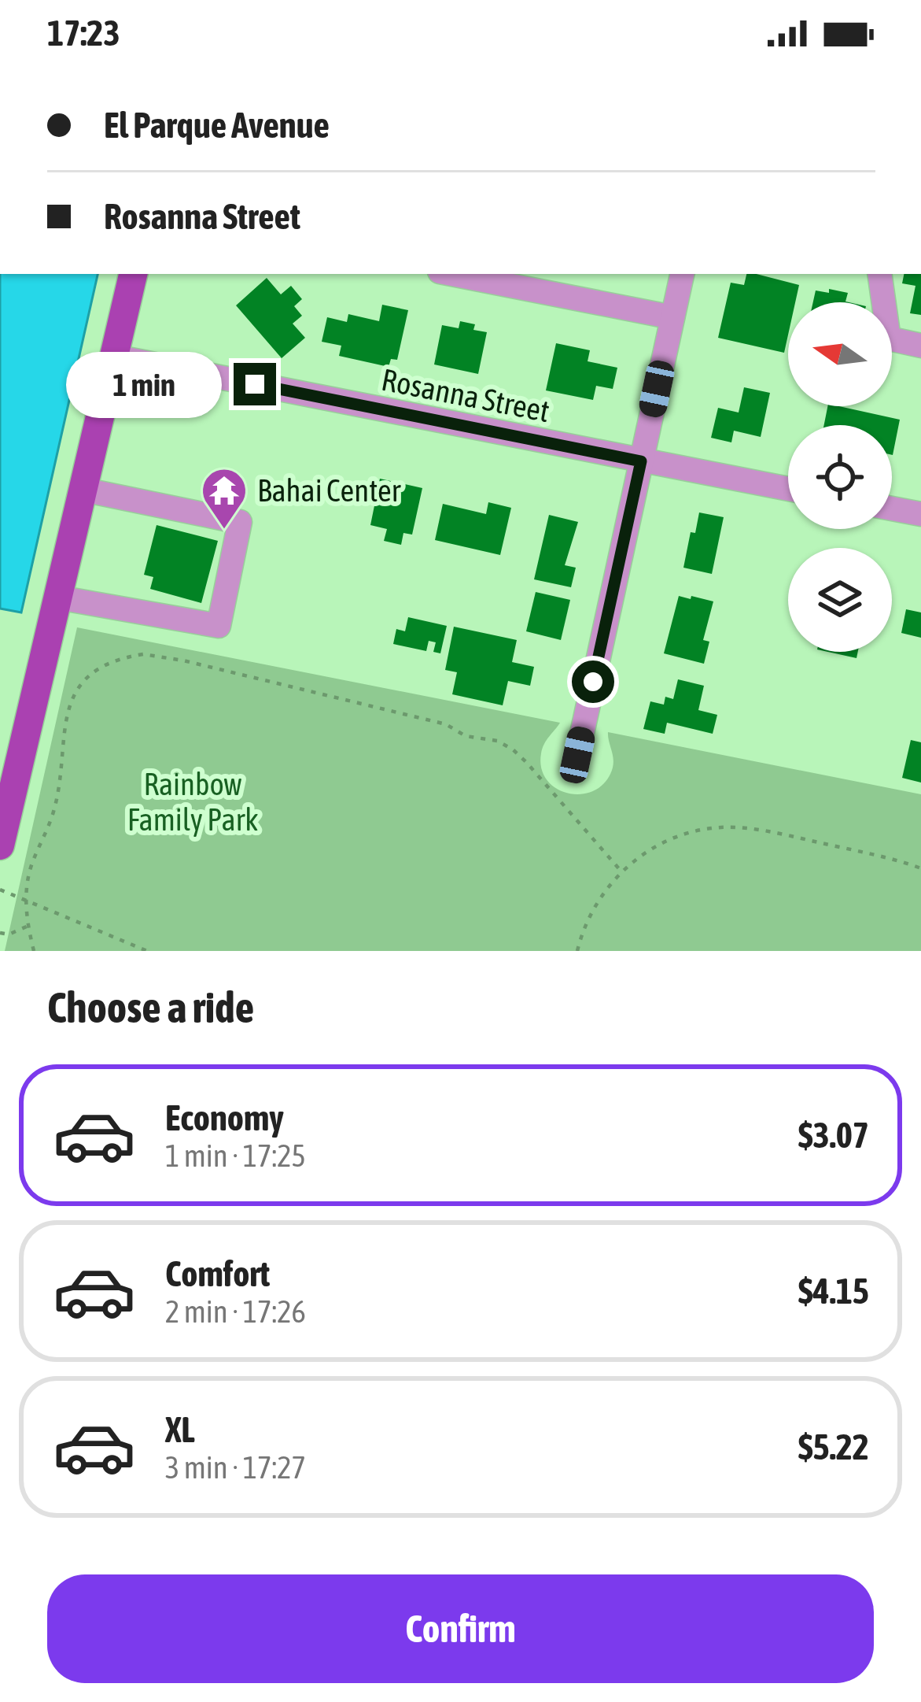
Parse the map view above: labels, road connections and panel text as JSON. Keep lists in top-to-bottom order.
{
  "streets": {
    "street": ["Rosanna Street"]
  },
  "parks": ["Rainbow Family Park"],
  "places": {
    "temple": ["Bahai Center"]
  },
  "north": "left",
  "page": {
    "status": "17:23",
    "banner": ["El Parque Avenue", "Rosanna Street"],
    "bubble": "1 min",
    "heading": "Choose a ride",
    "list": [
      {
        "name": "Economy",
        "note": "1 min · 17:25",
        "value": "$3.07"
      },
      {
        "name": "Comfort",
        "note": "2 min · 17:26",
        "value": "$4.15"
      },
      {
        "name": "XL",
        "note": "3 min · 17:27",
        "value": "$5.22"
      }
    ],
    "buttons": "Confirm"
  }
}
